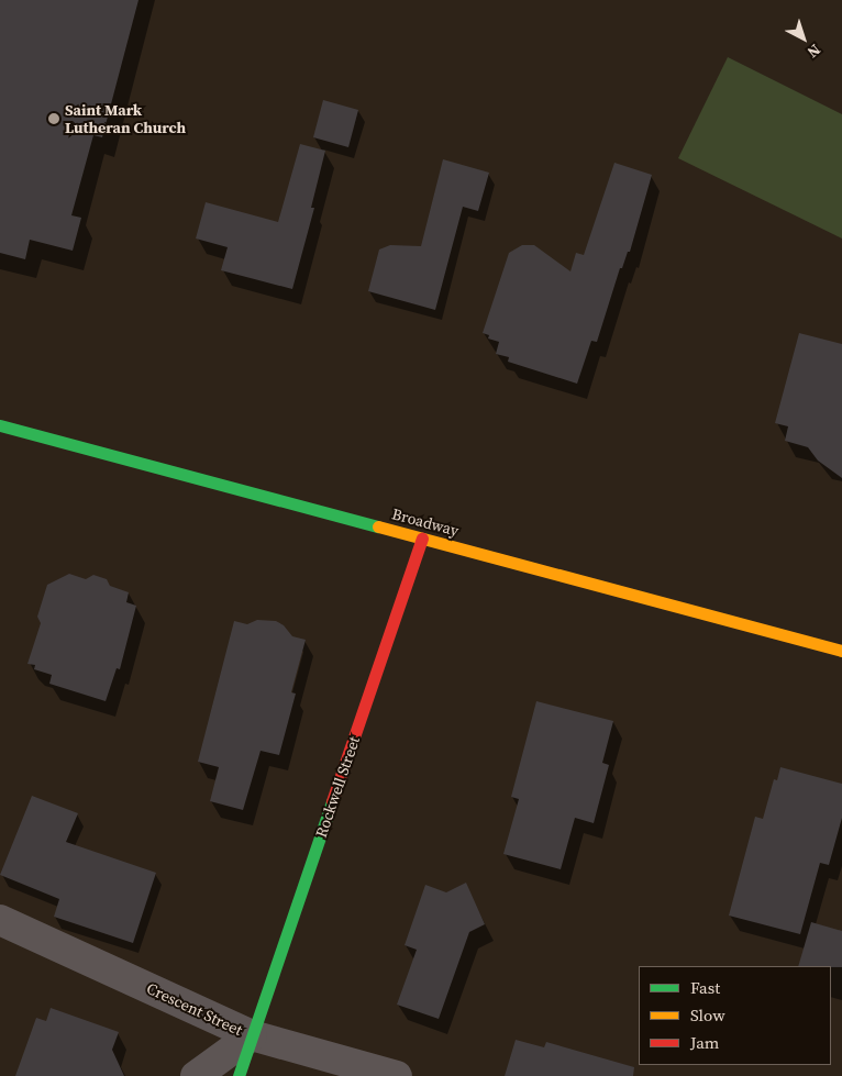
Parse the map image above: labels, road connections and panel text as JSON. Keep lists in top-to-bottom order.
{
  "streets": {
    "main road": ["Broadway", "Rockwell Street"],
    "street": ["Crescent Street"]
  },
  "crossings": [
    ["Broadway", "Rockwell Street"],
    ["Rockwell Street", "Crescent Street"]
  ],
  "places": ["Saint Mark Lutheran Church"],
  "legend": ["Fast", "Slow", "Jam"],
  "north": "bottom right"
}
